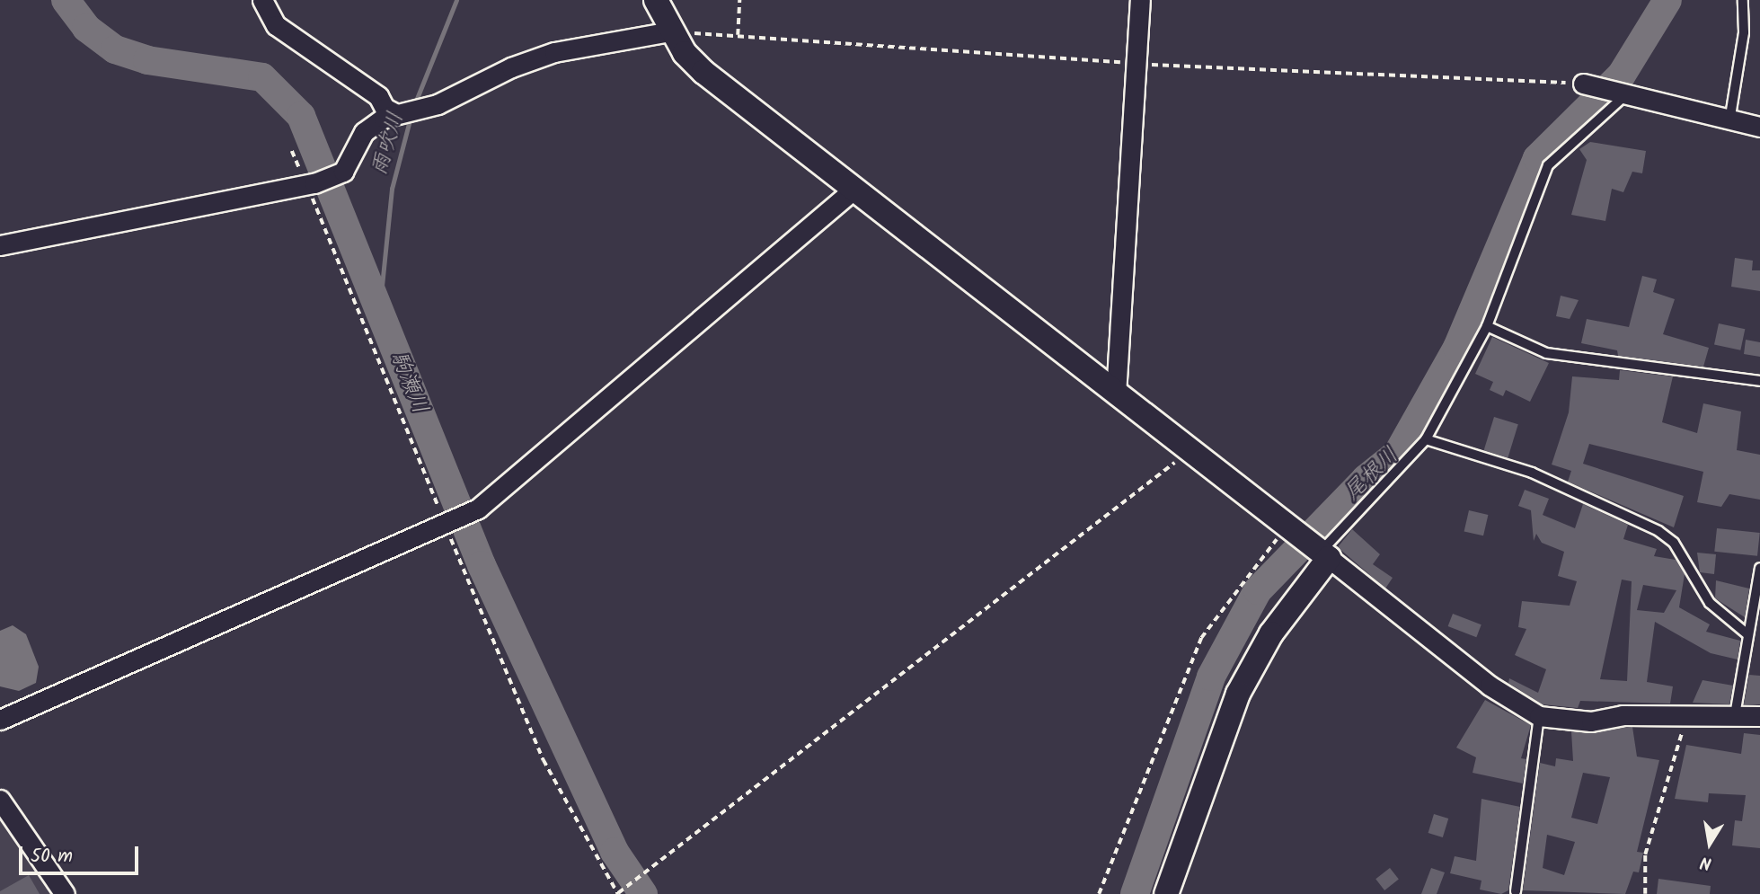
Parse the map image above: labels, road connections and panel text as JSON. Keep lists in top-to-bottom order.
{
  "water": ["雨吹川", "駒瀬川", "尾根川"],
  "scale_bar": "50 m",
  "north": "bottom"
}
